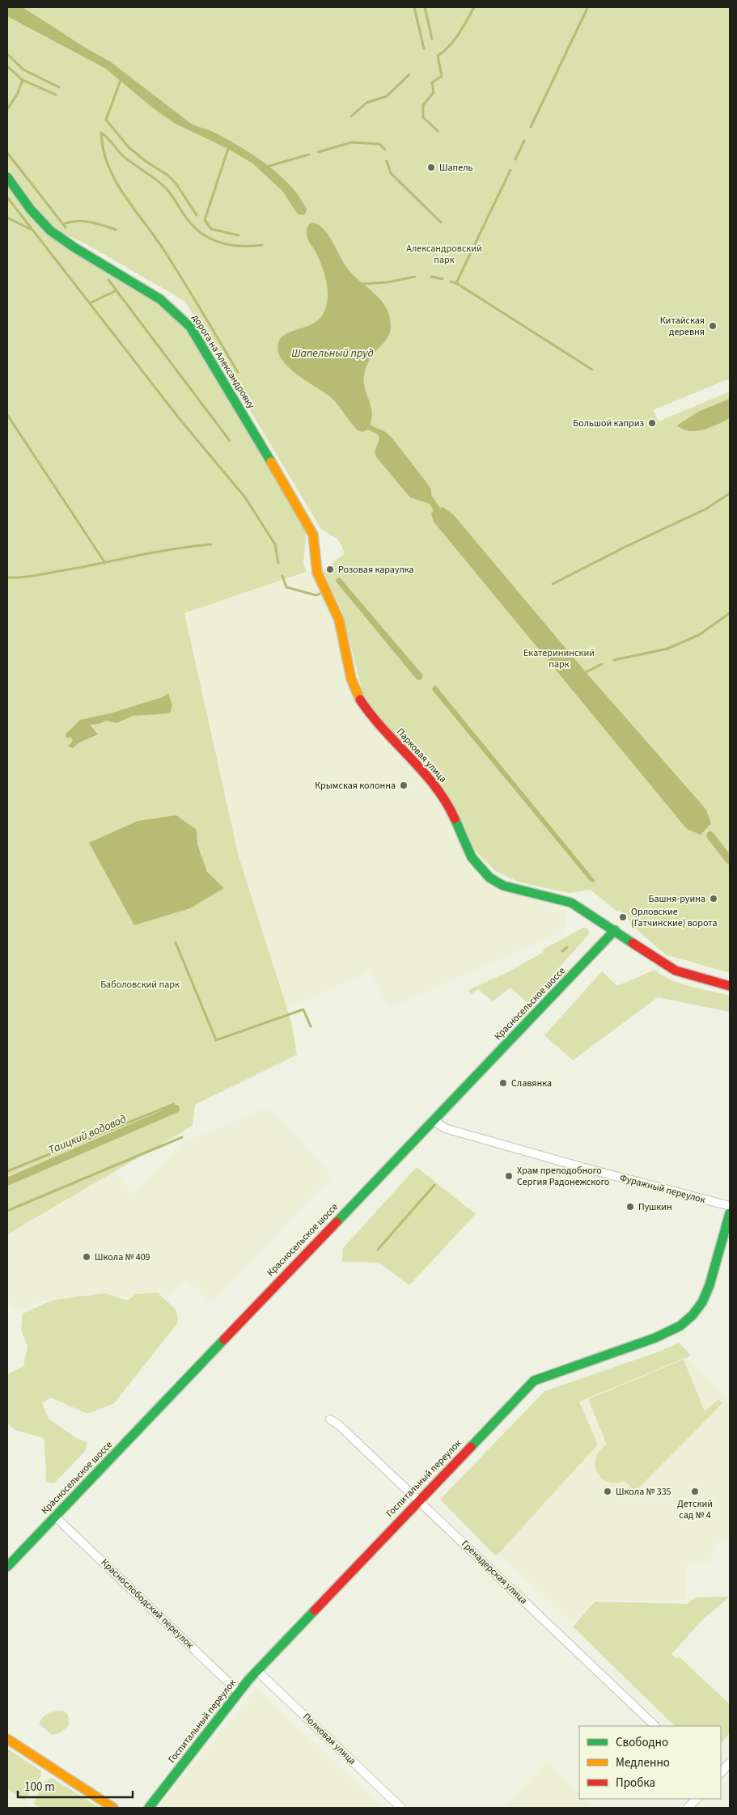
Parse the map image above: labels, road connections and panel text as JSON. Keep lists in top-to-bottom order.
{
  "streets": {
    "street": [
      "дорога на Александровку",
      "Парковая улица",
      "Красносельское шоссе",
      "Фуражный переулок",
      "Госпитальный переулок",
      "Гренадерская улица",
      "Краснослободский переулок",
      "Полковая улица"
    ]
  },
  "crossings": [
    ["дорога на Александровку", "Парковая улица"],
    ["Парковая улица", "Красносельское шоссе"],
    ["Красносельское шоссе", "Фуражный переулок"],
    ["Красносельское шоссе", "Краснослободский переулок"],
    ["Госпитальный переулок", "Гренадерская улица"],
    ["Госпитальный переулок", "Краснослободский переулок"],
    ["Госпитальный переулок", "Полковая улица"]
  ],
  "water": ["Шапельный пруд", "Таицкий водовод"],
  "parks": ["Александровский парк", "Екатерининский парк", "Баболовский парк"],
  "places": [
    "Шапель",
    "Китайская деревня",
    "Большой каприз",
    "Розовая караулка",
    "Крымская колонна",
    "Башня-руина",
    "Орловские (Гатчинские) ворота",
    "Славянка",
    "Храм преподобного Сергия Радонежского",
    "Пушкин",
    "Школа № 409",
    "Школа № 335",
    "Детский сад № 4"
  ],
  "legend": ["Свободно", "Медленно", "Пробка"],
  "scale_bar": "100 m"
}
